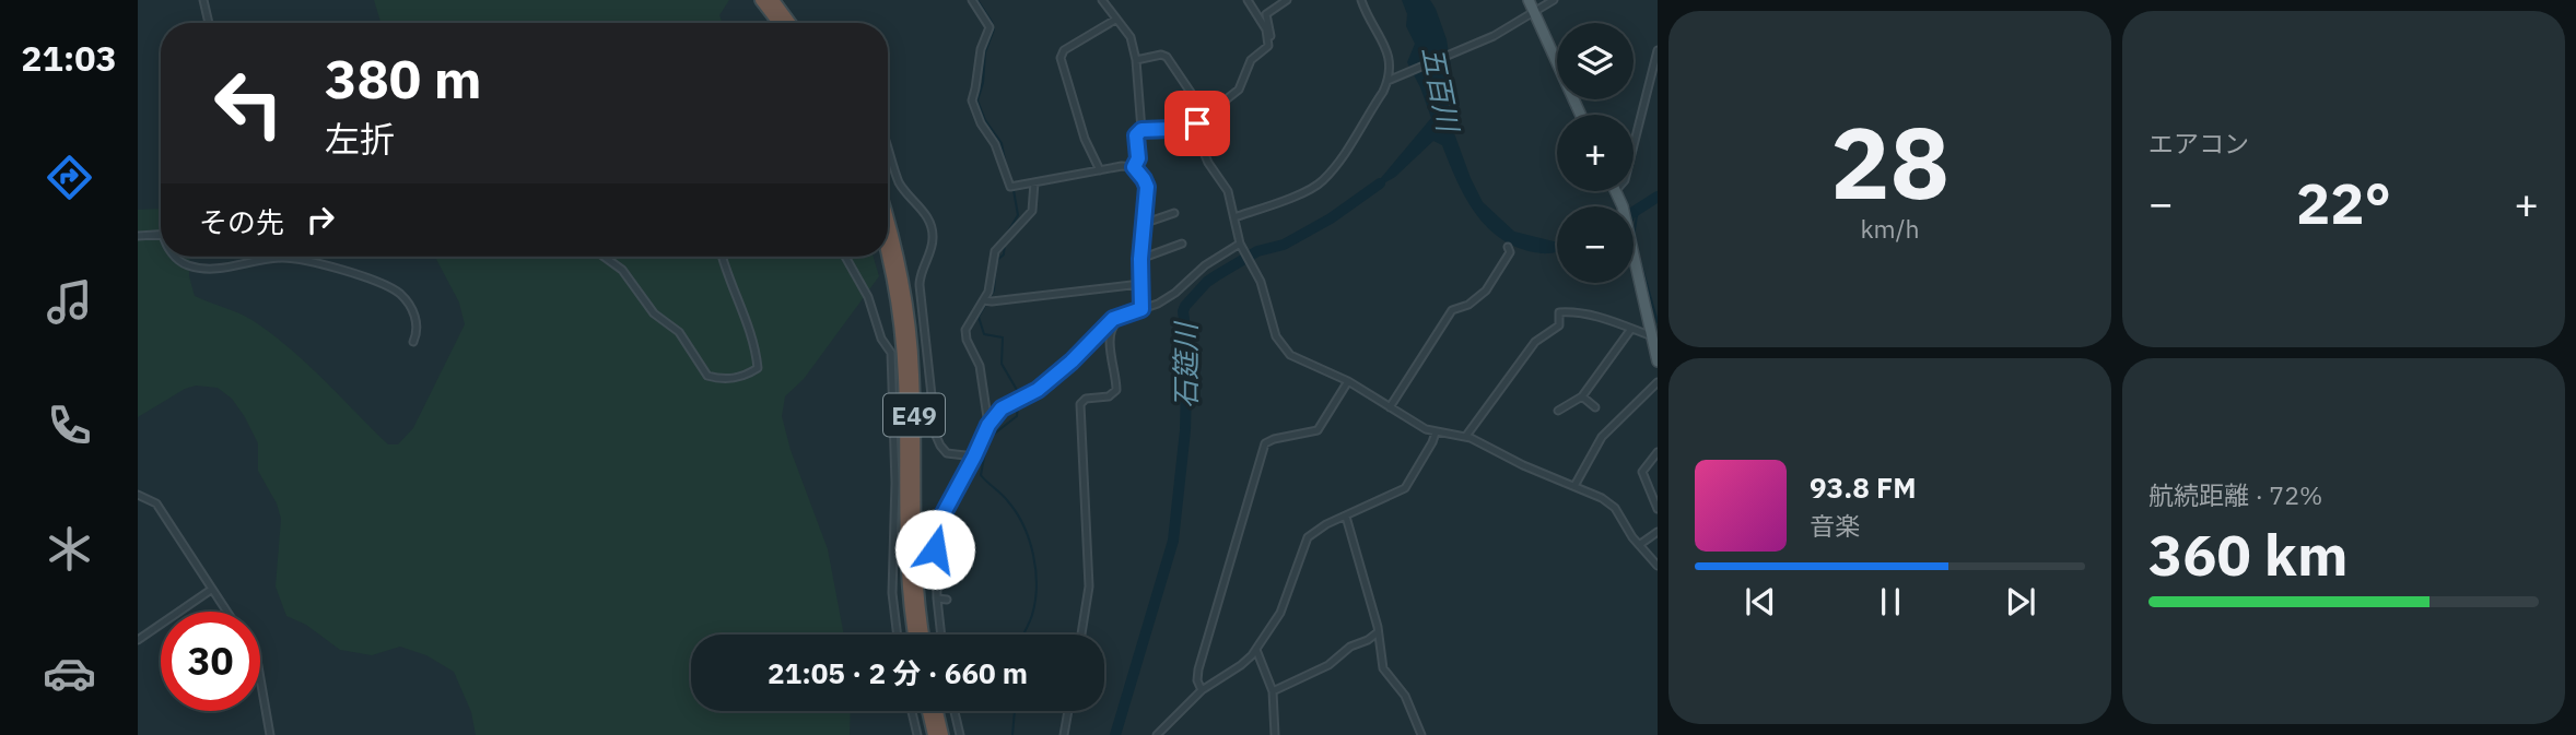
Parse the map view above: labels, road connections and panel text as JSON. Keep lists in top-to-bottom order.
{
  "streets": {
    "highway": ["E49"]
  },
  "water": ["五百川", "石筵川"],
  "page": {
    "tabs": "21:03",
    "tile": [
      ["28", "km/h"],
      "エアコン",
      ["航続距離 · 72%", "360 km"]
    ],
    "map_buttons": ["+", "−"],
    "turn": ["380 m", "左折"],
    "heat": ["−", "22°", "+"],
    "then": "その先",
    "song": ["93.8 FM", "音楽"],
    "limit": "30",
    "trip": "21:05 · 2 分 · 660 m"
  }
}
